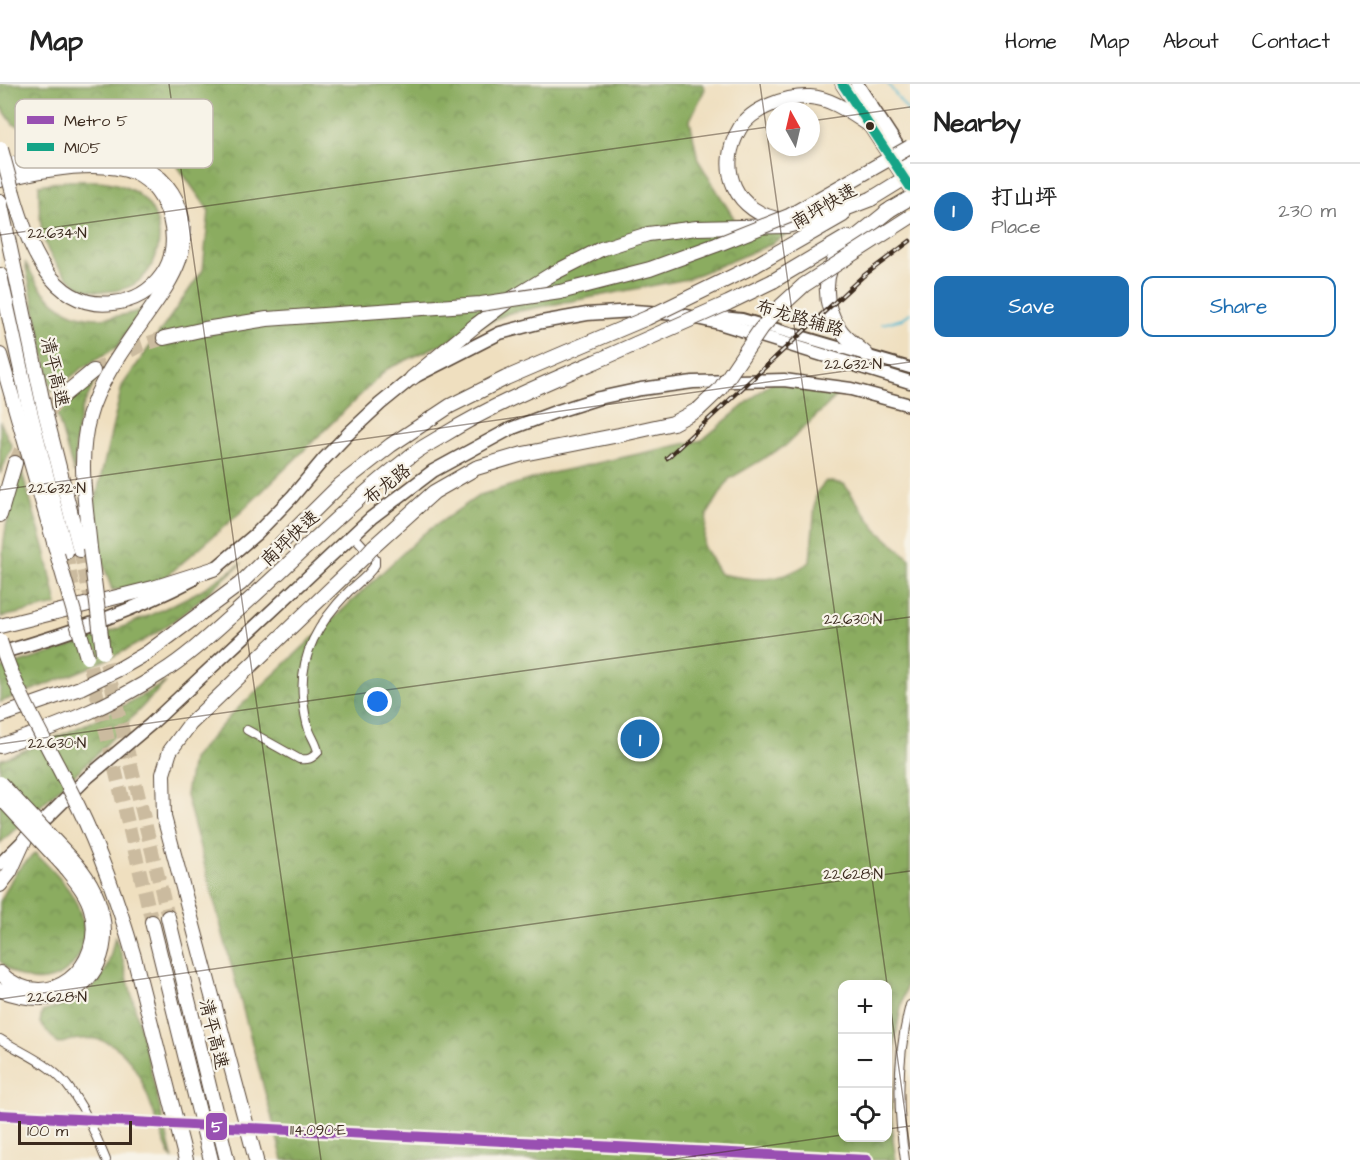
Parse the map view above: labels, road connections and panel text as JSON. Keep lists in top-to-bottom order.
{
  "streets": {
    "highway": ["南坪快速", "清平高速"],
    "main road": ["布龙路辅路", "布龙路"]
  },
  "lines": ["transit line M105", "metro line 5"],
  "legend": ["Metro 5", "M105"],
  "scale_bar": "100 m",
  "north": "top",
  "page": {
    "header": "Map",
    "nav": [
      "Home",
      "Map",
      "About",
      "Contact"
    ],
    "heading": "Nearby",
    "list": [
      {
        "mark": "1",
        "name": "打山坪",
        "note": "Place",
        "value": "230 m"
      }
    ],
    "buttons": ["Save", "Share"],
    "pins": "1",
    "map_buttons": ["+", "−"],
    "scale": "100 m"
  },
  "coordinates": [
    "22.634°N",
    "22.632°N",
    "22.630°N",
    "22.628°N",
    "114.090°E"
  ]
}
